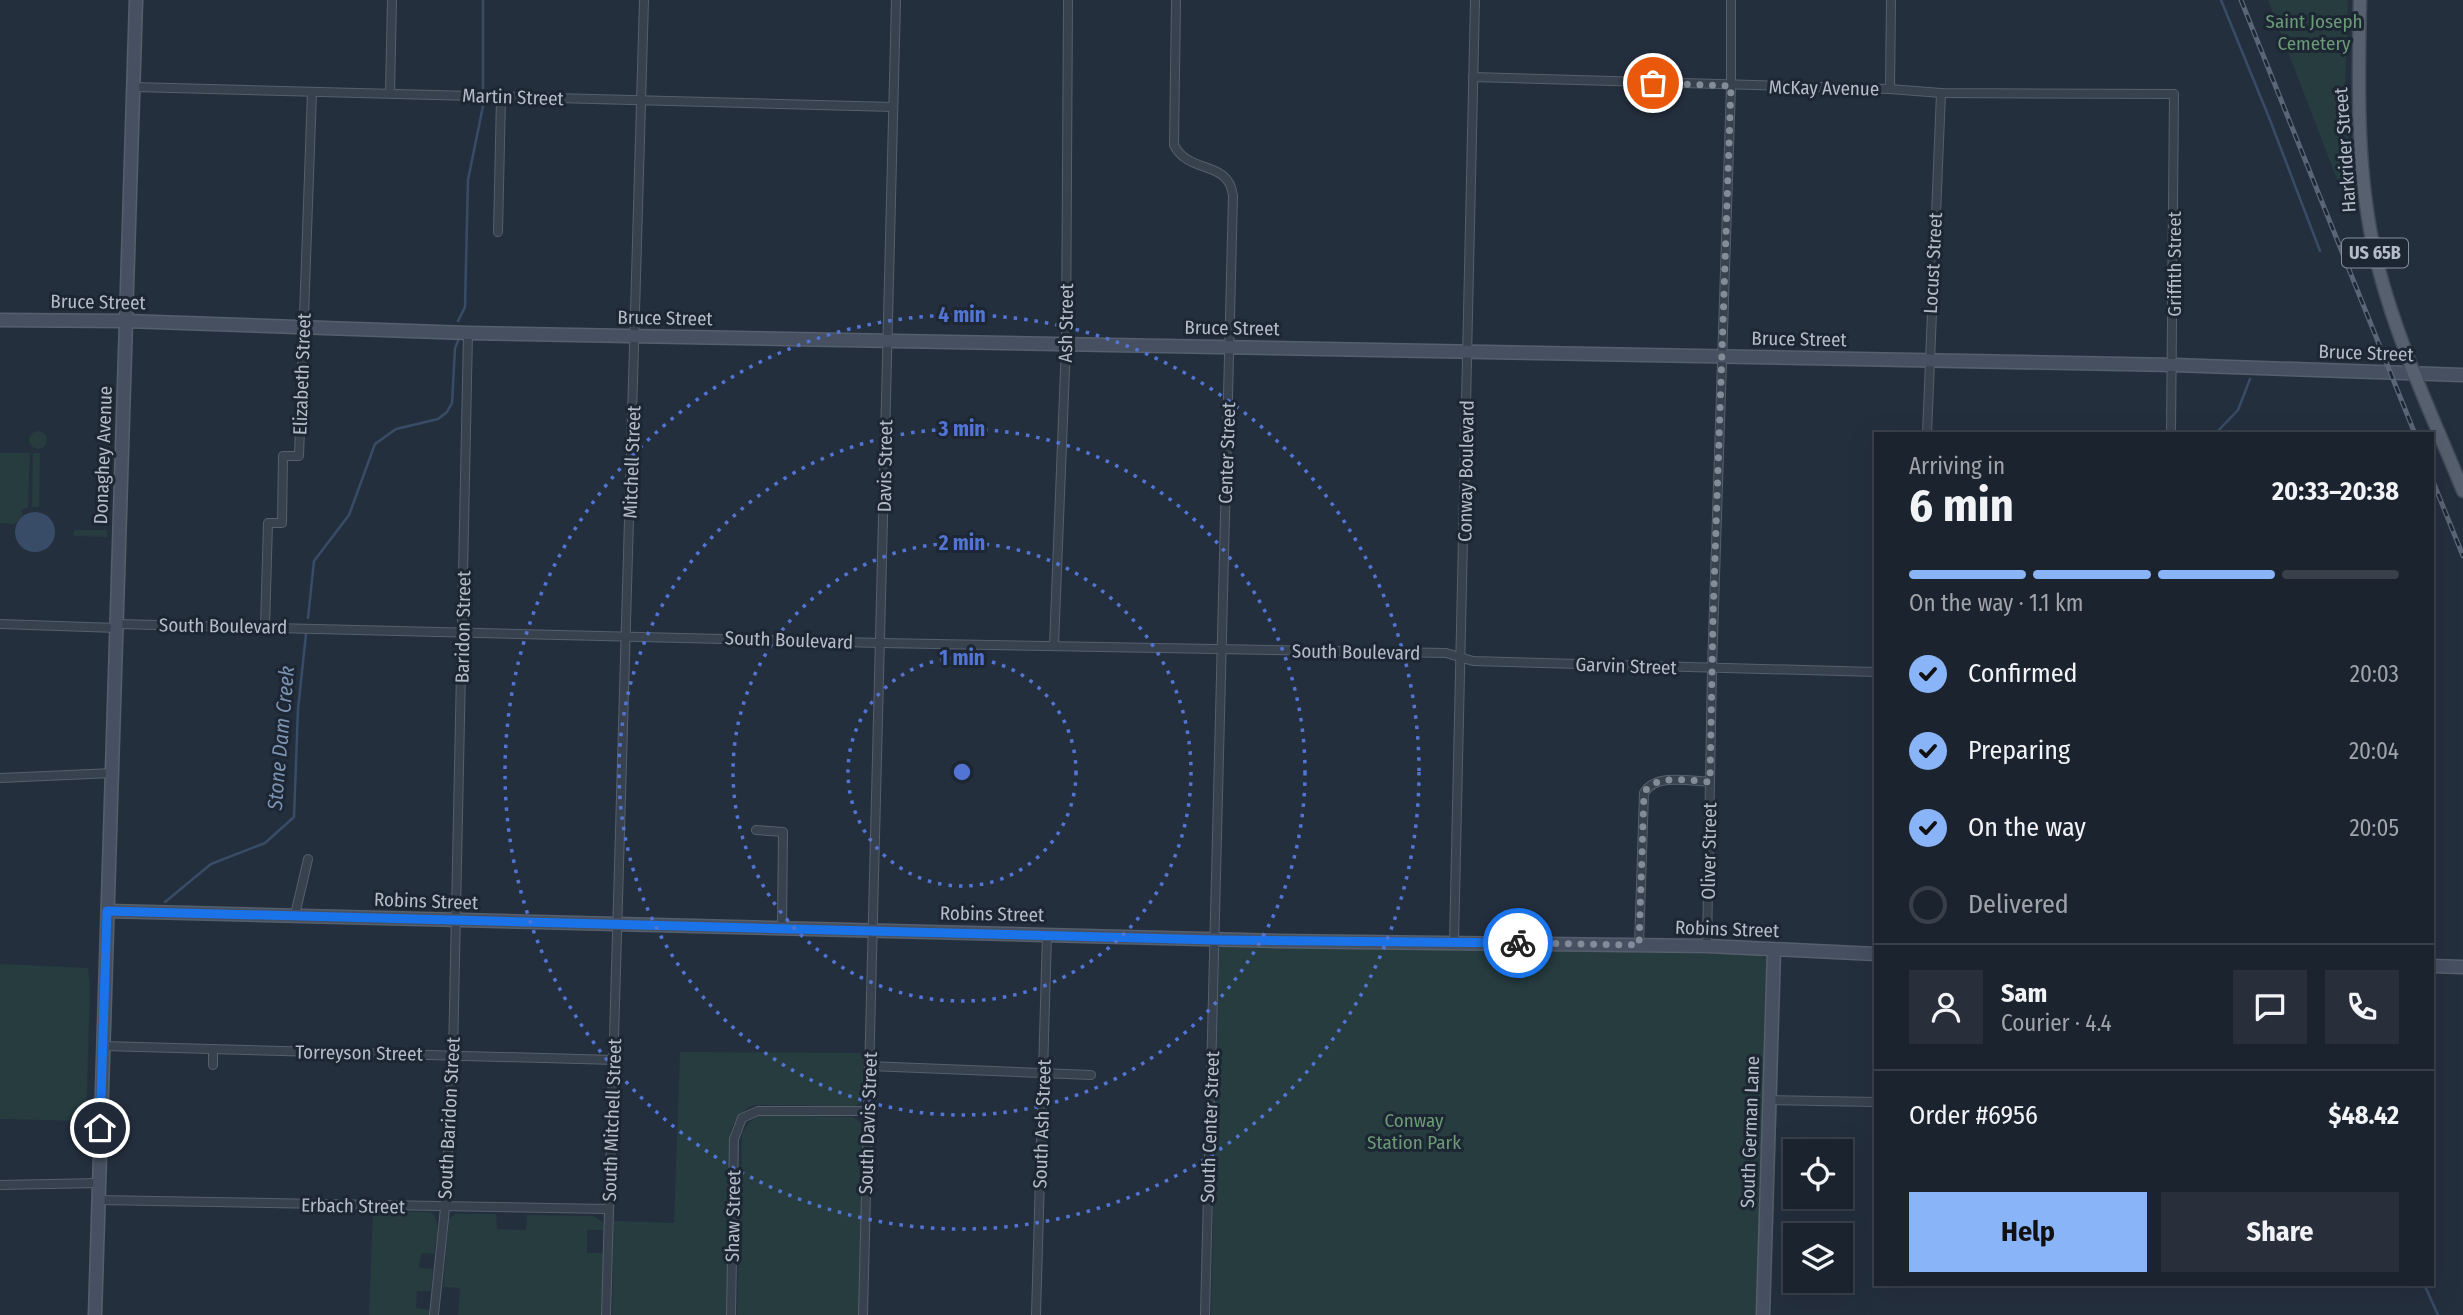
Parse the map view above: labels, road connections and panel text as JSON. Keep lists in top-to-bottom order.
{
  "streets": {
    "main road": ["Harkrider Street", "US 65B"],
    "street": [
      "McKay Avenue",
      "Martin Street",
      "Locust Street",
      "Griffith Street",
      "Bruce Street",
      "Ash Street",
      "Elizabeth Street",
      "Center Street",
      "Donaghey Avenue",
      "Mitchell Street",
      "Davis Street",
      "Conway Boulevard",
      "South Boulevard",
      "Baridon Street",
      "Garvin Street",
      "Oliver Street",
      "Robins Street",
      "Torreyson Street",
      "South Baridon Street",
      "South Mitchell Street",
      "South Davis Street",
      "South Ash Street",
      "South Center Street",
      "South German Lane",
      "Erbach Street",
      "Shaw Street"
    ]
  },
  "crossings": [
    ["McKay Avenue", "Locust Street"],
    ["McKay Avenue", "Griffith Street"],
    ["McKay Avenue", "Conway Boulevard"],
    ["McKay Avenue", "Oliver Street"],
    ["Martin Street", "Elizabeth Street"],
    ["Martin Street", "Donaghey Avenue"],
    ["Martin Street", "Mitchell Street"],
    ["Martin Street", "Davis Street"],
    ["Harkrider Street", "Bruce Street"],
    ["Locust Street", "Bruce Street"],
    ["Griffith Street", "Bruce Street"],
    ["Bruce Street", "Ash Street"],
    ["Bruce Street", "Elizabeth Street"],
    ["Bruce Street", "Center Street"],
    ["Bruce Street", "Donaghey Avenue"],
    ["Bruce Street", "Mitchell Street"],
    ["Bruce Street", "Davis Street"],
    ["Bruce Street", "Conway Boulevard"],
    ["Bruce Street", "Baridon Street"],
    ["Bruce Street", "Oliver Street"],
    ["Ash Street", "South Boulevard"],
    ["Elizabeth Street", "South Boulevard"],
    ["Center Street", "South Boulevard"],
    ["Center Street", "Robins Street"],
    ["Center Street", "South Center Street"],
    ["Donaghey Avenue", "South Boulevard"],
    ["Donaghey Avenue", "Robins Street"],
    ["Donaghey Avenue", "Torreyson Street"],
    ["Donaghey Avenue", "Erbach Street"],
    ["Mitchell Street", "South Boulevard"],
    ["Mitchell Street", "Robins Street"],
    ["Mitchell Street", "South Mitchell Street"],
    ["Davis Street", "South Boulevard"],
    ["Davis Street", "Robins Street"],
    ["Davis Street", "South Davis Street"],
    ["Conway Boulevard", "South Boulevard"],
    ["Conway Boulevard", "Garvin Street"],
    ["Conway Boulevard", "Robins Street"],
    ["South Boulevard", "Baridon Street"],
    ["South Boulevard", "Garvin Street"],
    ["Baridon Street", "Robins Street"],
    ["Baridon Street", "South Baridon Street"],
    ["Garvin Street", "Oliver Street"],
    ["Oliver Street", "Robins Street"],
    ["Robins Street", "South Baridon Street"],
    ["Robins Street", "South Mitchell Street"],
    ["Robins Street", "South Davis Street"],
    ["Robins Street", "South Ash Street"],
    ["Robins Street", "South Center Street"],
    ["Robins Street", "South German Lane"],
    ["Torreyson Street", "South Baridon Street"],
    ["Torreyson Street", "South Mitchell Street"],
    ["South Baridon Street", "Erbach Street"],
    ["South Mitchell Street", "Erbach Street"],
    ["South Davis Street", "Shaw Street"]
  ],
  "water": ["Stone Dam Creek"],
  "parks": ["Saint Joseph Cemetery", "Conway Station Park"],
  "page": {
    "heading": ["6 min", "Arriving in", "20:33–20:38"],
    "panel": [
      "Sam",
      "Courier · 4.4",
      "Order #6956",
      "$48.42"
    ],
    "bar": "On the way · 1.1 km",
    "list": [
      ["Confirmed", "20:03"],
      ["Preparing", "20:04"],
      ["On the way", "20:05"],
      "Delivered"
    ],
    "buttons": ["Help", "Share"]
  },
  "rings": [
    "4 min",
    "3 min",
    "2 min",
    "1 min"
  ]
}
